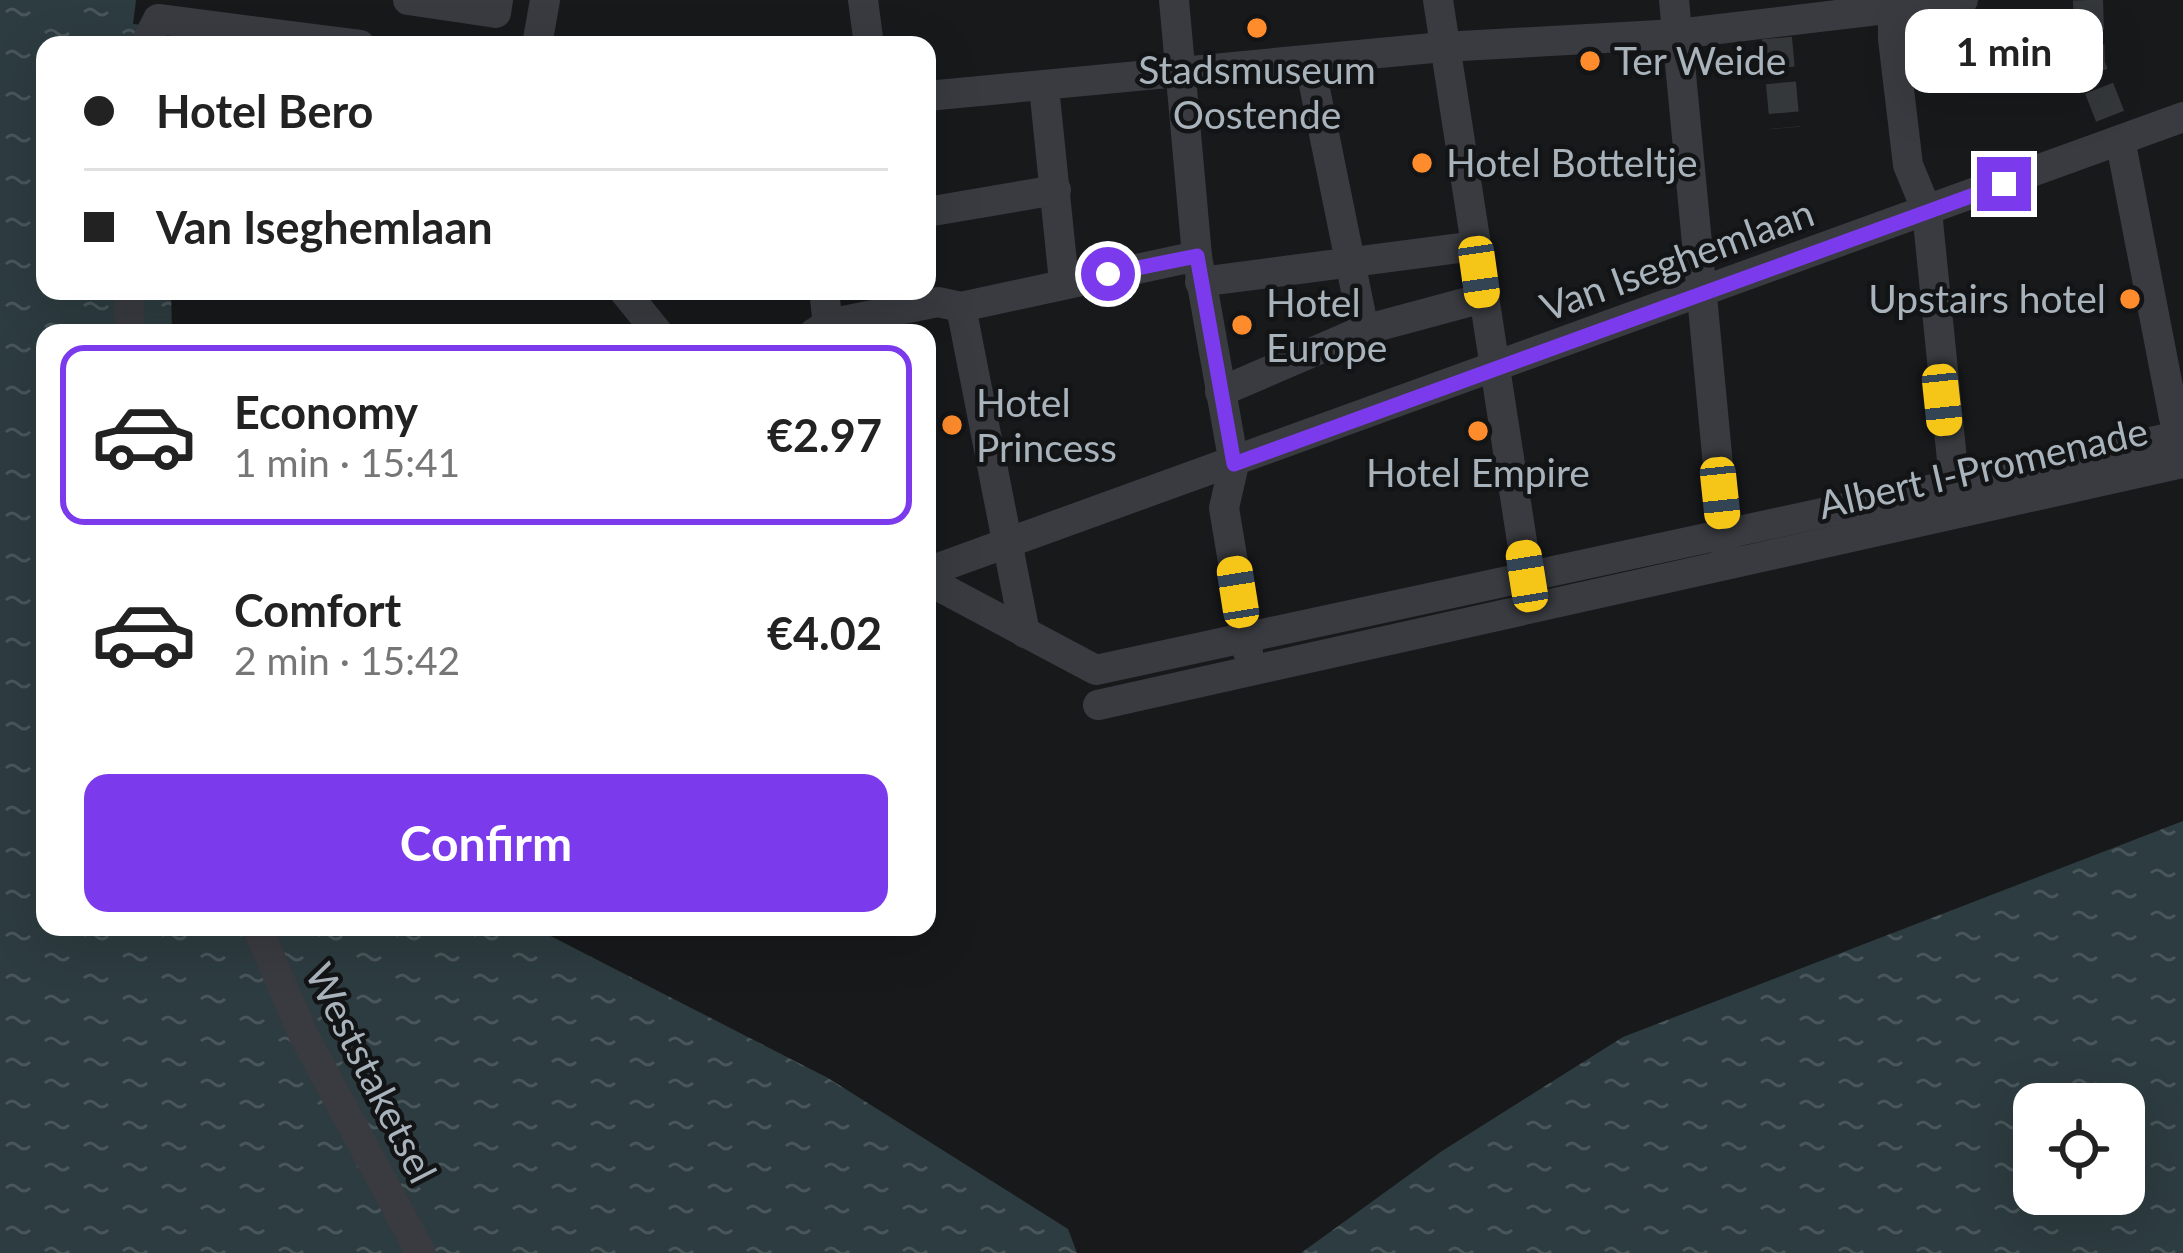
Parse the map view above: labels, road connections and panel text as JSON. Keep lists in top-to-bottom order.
{
  "streets": {
    "street": ["Van Iseghemlaan", "Albert I-Promenade", "Weststaketsel"]
  },
  "places": [
    "Stadsmuseum Oostende",
    "Ter Weide",
    "Hotel Botteltje",
    "Upstairs hotel",
    "Hotel Europe",
    "Hotel Princess",
    "Hotel Empire"
  ],
  "page": {
    "bubble": "1 min",
    "banner": ["Hotel Bero", "Van Iseghemlaan"],
    "list": [
      {
        "name": "Economy",
        "note": "1 min · 15:41",
        "value": "€2.97"
      },
      {
        "name": "Comfort",
        "note": "2 min · 15:42",
        "value": "€4.02"
      }
    ],
    "buttons": "Confirm"
  }
}
